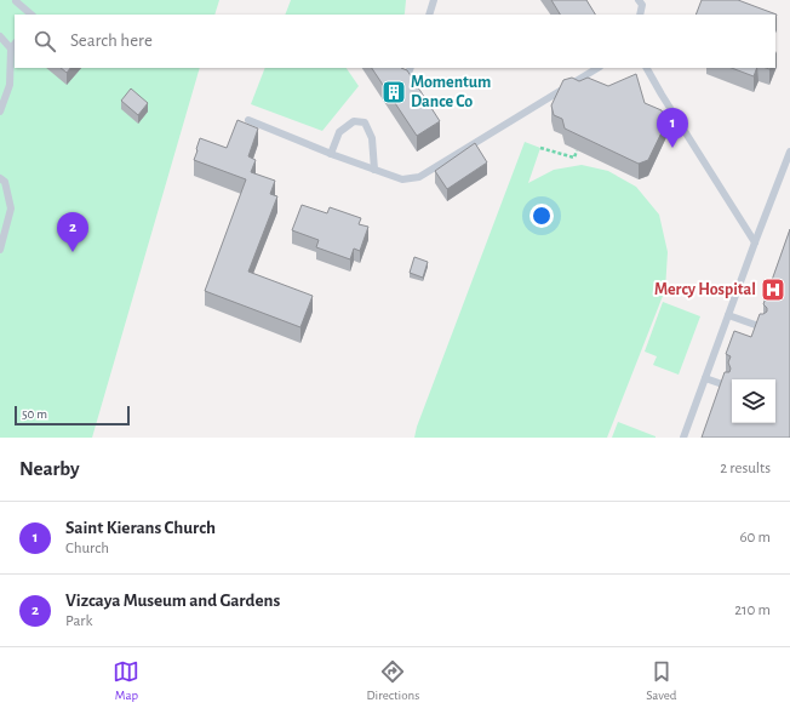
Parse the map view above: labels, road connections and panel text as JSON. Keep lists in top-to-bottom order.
{
  "places": {
    "building": ["Momentum Dance Co"],
    "hospital": ["Mercy Hospital"]
  },
  "scale_bar": "50 m",
  "page": {
    "search": "Search here",
    "pins": ["1", "2"],
    "scale": "50 m",
    "heading": ["Nearby", "2 results"],
    "list": [
      {
        "mark": "1",
        "name": "Saint Kierans Church",
        "note": "Church",
        "value": "60 m"
      },
      {
        "mark": "2",
        "name": "Vizcaya Museum and Gardens",
        "note": "Park",
        "value": "210 m"
      }
    ],
    "nav": ["Map", "Directions", "Saved"]
  }
}
